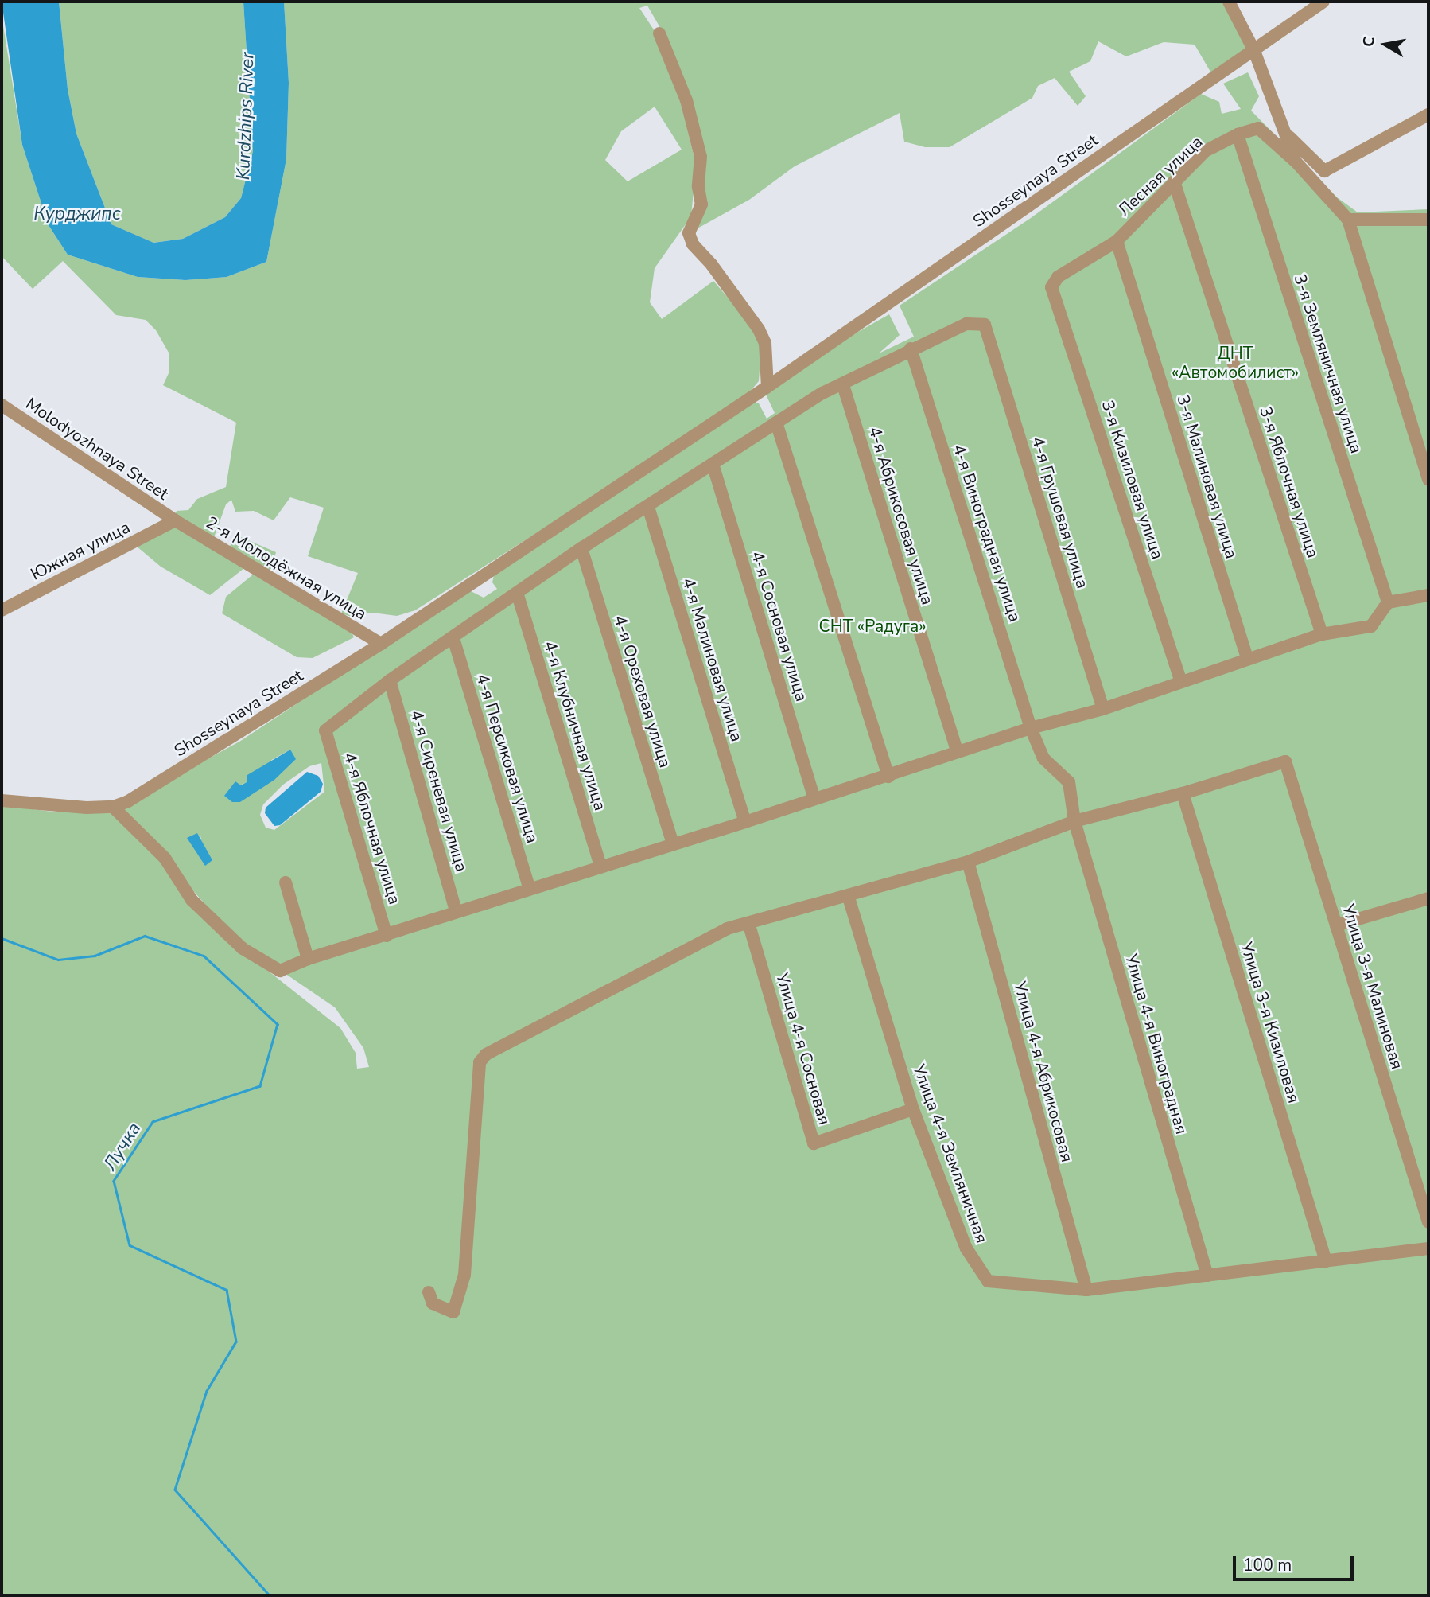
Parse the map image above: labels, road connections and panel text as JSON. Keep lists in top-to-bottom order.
{
  "streets": {
    "street": [
      "Лесная улица",
      "Shosseynaya Street",
      "3-я Земляничная улица",
      "Molodyozhnaya Street",
      "3-я Малиновая улица",
      "3-я Кизиловая улица",
      "3-я Яблочная улица",
      "4-я Грушовая улица",
      "4-я Абрикосовая улица",
      "4-я Виноградная улица",
      "Южная улица",
      "2-я Молодёжная улица",
      "4-я Сосновая улица",
      "4-я Малиновая улица",
      "4-я Ореховая улица",
      "4-я Клубничная улица",
      "4-я Персиковая улица",
      "4-я Сиреневая улица",
      "4-я Яблочная улица",
      "Улица 3-я Малиновая",
      "Улица 3-я Кизиловая",
      "Улица 4-я Виноградная",
      "Улица 4-я Сосновая",
      "Улица 4-я Абрикосовая",
      "Улица 4-я Земляничная"
    ]
  },
  "crossings": [
    ["Лесная улица", "Shosseynaya Street"],
    ["Лесная улица", "3-я Земляничная улица"],
    ["Лесная улица", "3-я Малиновая улица"],
    ["Лесная улица", "3-я Кизиловая улица"],
    ["Лесная улица", "3-я Яблочная улица"],
    ["Shosseynaya Street", "2-я Молодёжная улица"],
    ["Molodyozhnaya Street", "Южная улица"],
    ["Molodyozhnaya Street", "2-я Молодёжная улица"],
    ["4-я Грушовая улица", "4-я Виноградная улица"],
    ["4-я Виноградная улица", "Улица 4-я Виноградная"],
    ["Южная улица", "2-я Молодёжная улица"],
    ["4-я Сиреневая улица", "4-я Яблочная улица"],
    ["Улица 3-я Малиновая", "Улица 3-я Кизиловая"],
    ["Улица 3-я Кизиловая", "Улица 4-я Земляничная"],
    ["Улица 4-я Виноградная", "Улица 4-я Земляничная"],
    ["Улица 4-я Сосновая", "Улица 4-я Земляничная"],
    ["Улица 4-я Абрикосовая", "Улица 4-я Земляничная"]
  ],
  "water": ["Kurdzhips River", "Курджипс", "Лучка"],
  "parks": ["ДНТ «Автомобилист»", "СНТ «Радуга»"],
  "scale_bar": "100 m",
  "north": "left"
}
